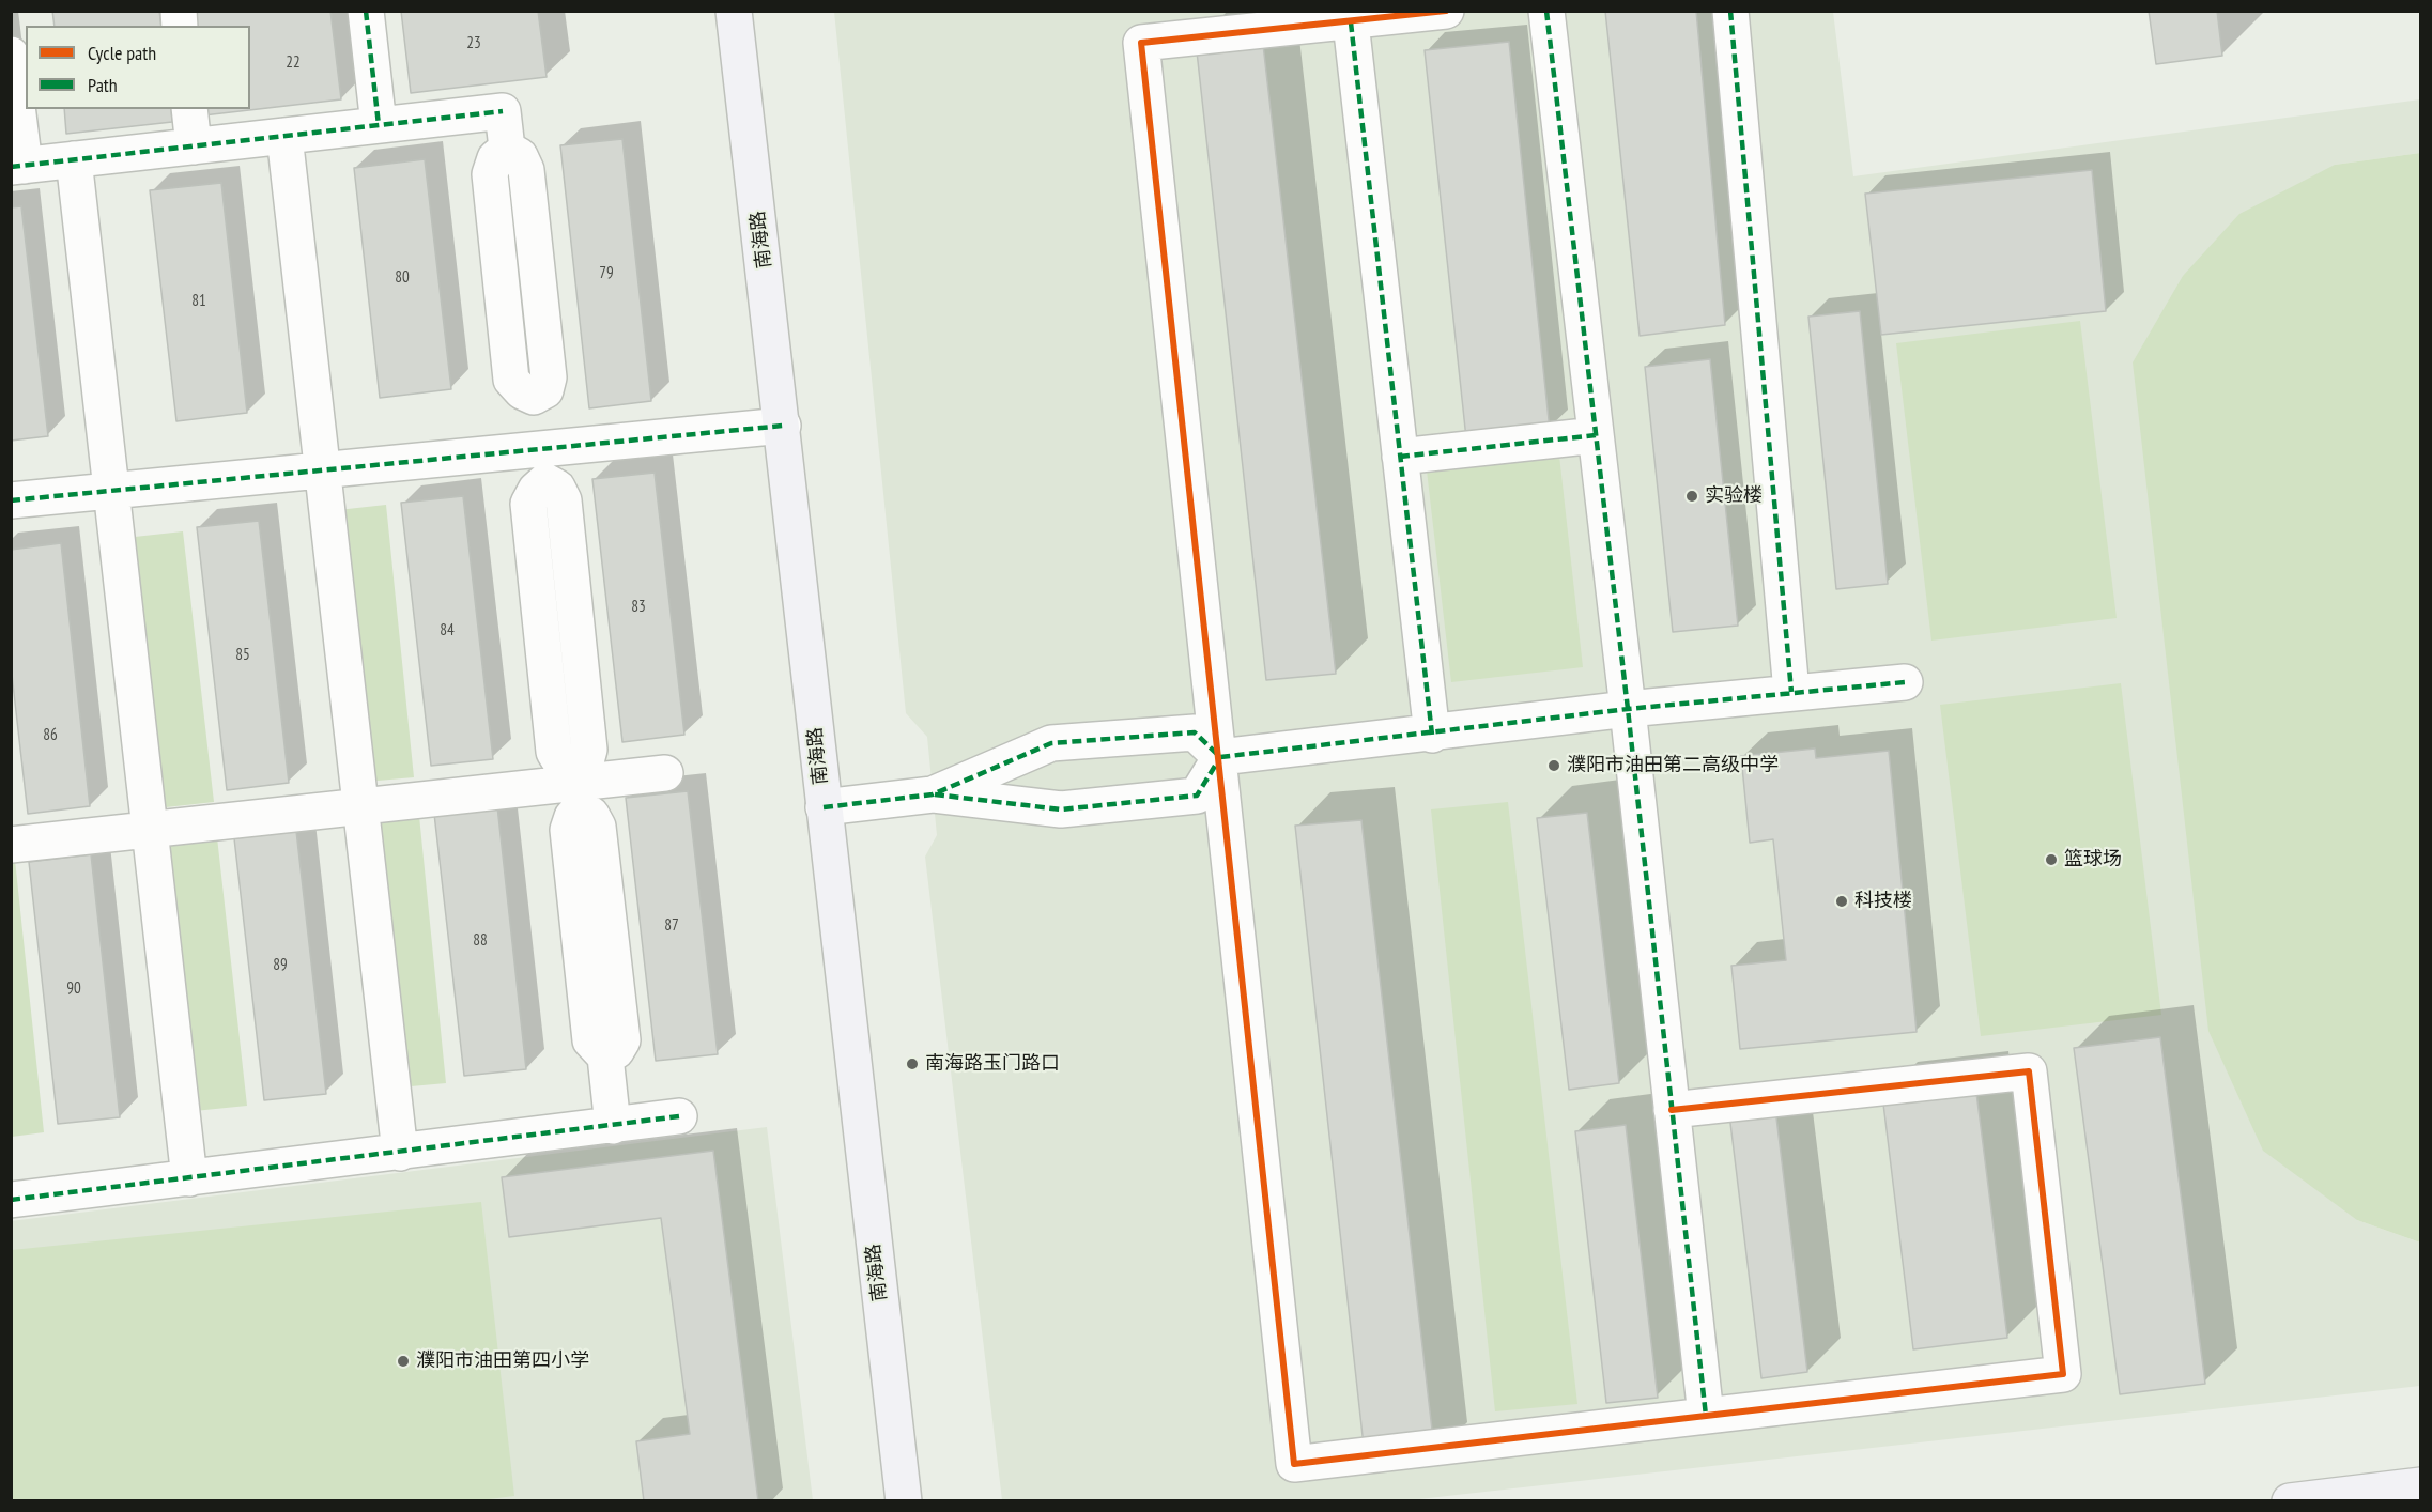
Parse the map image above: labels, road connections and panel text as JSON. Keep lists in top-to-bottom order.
{
  "streets": {
    "street": ["南海路"]
  },
  "places": [
    "实验楼",
    "濮阳市油田第二高级中学",
    "篮球场",
    "科技楼",
    "南海路玉门路口",
    "濮阳市油田第四小学"
  ],
  "house_numbers": [
    "23",
    "22",
    "79",
    "80",
    "81",
    "83",
    "84",
    "85",
    "86",
    "87",
    "88",
    "89",
    "90"
  ],
  "legend": ["Cycle path", "Path"]
}
